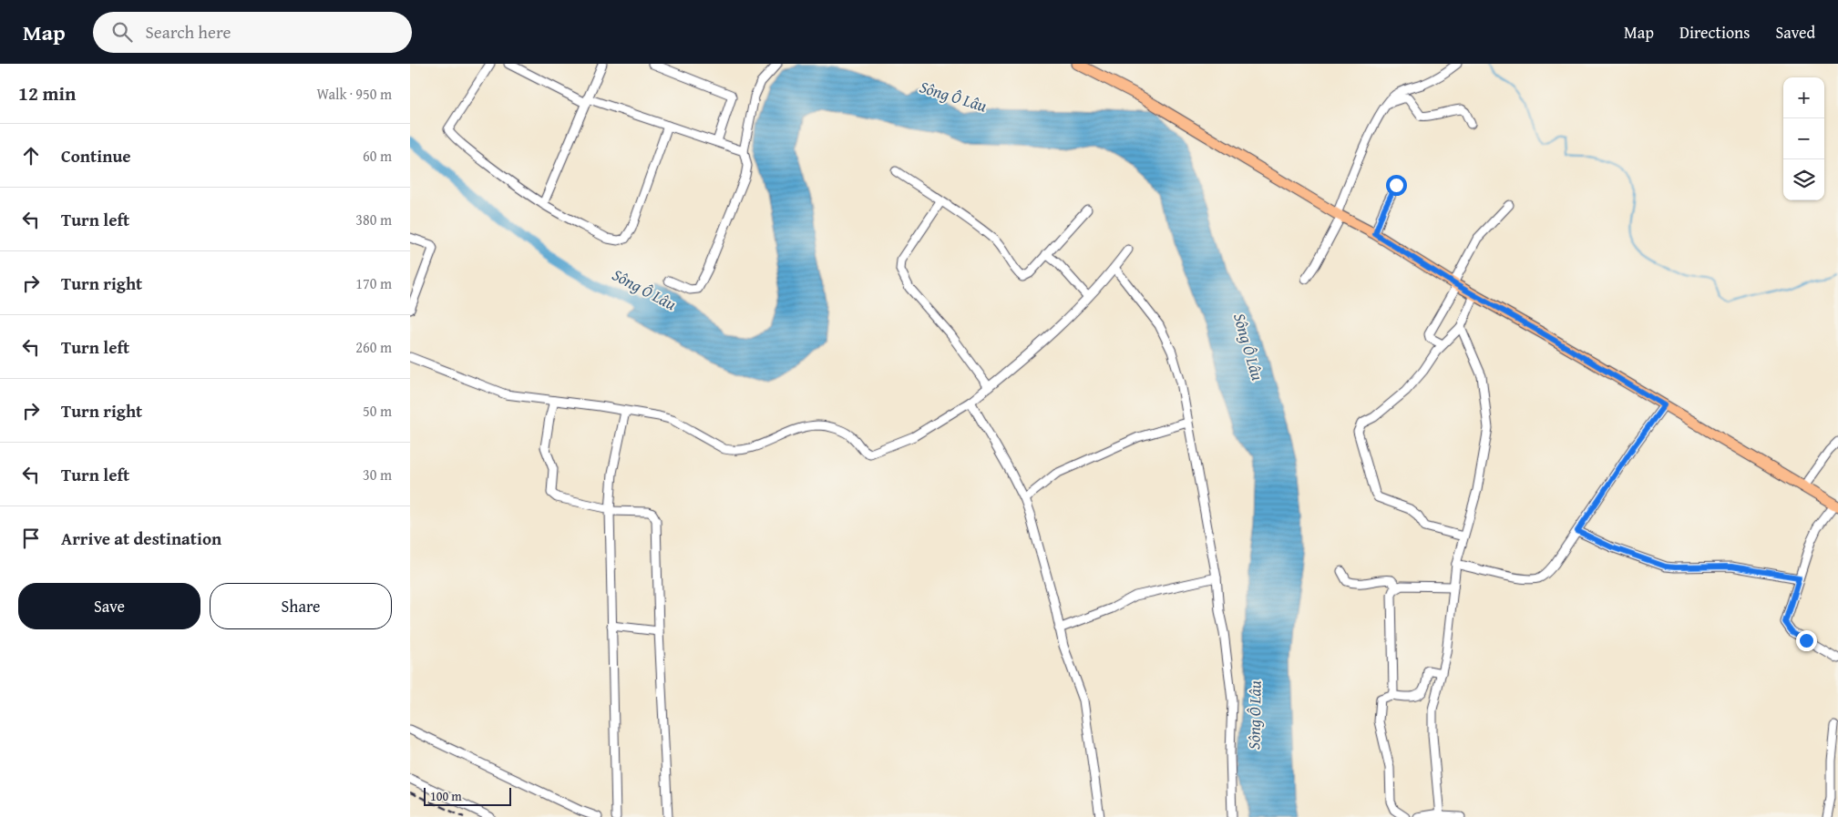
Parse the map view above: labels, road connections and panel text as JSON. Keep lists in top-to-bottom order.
{
  "water": ["Sông Ô Lâu"],
  "scale_bar": "100 m",
  "page": {
    "header": "Map",
    "search": "Search here",
    "nav": ["Map", "Directions", "Saved"],
    "heading": ["12 min", "Walk · 950 m"],
    "map_buttons": ["+", "−"],
    "list": [
      ["Continue", "60 m"],
      ["Turn left", "380 m"],
      ["Turn right", "170 m"],
      ["Turn left", "260 m"],
      ["Turn right", "50 m"],
      ["Turn left", "30 m"],
      "Arrive at destination"
    ],
    "buttons": ["Save", "Share"],
    "scale": "100 m"
  }
}
